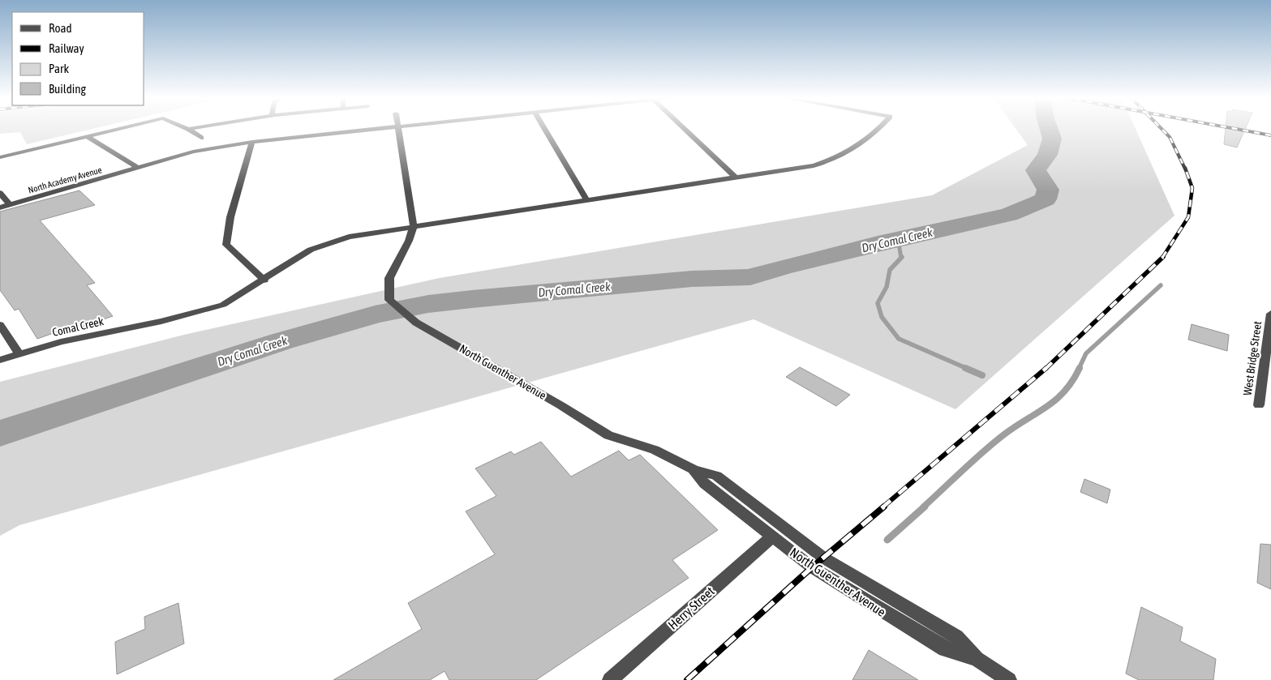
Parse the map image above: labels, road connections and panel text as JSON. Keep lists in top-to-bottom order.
{
  "streets": {
    "street": [
      "North Academy Avenue",
      "Comal Creek",
      "West Bridge Street",
      "North Guenther Avenue",
      "Herry Street"
    ]
  },
  "crossings": [
    ["Comal Creek", "North Guenther Avenue"],
    ["North Guenther Avenue", "Herry Street"]
  ],
  "water": ["Dry Comal Creek"],
  "legend": [
    "Road",
    "Railway",
    "Park",
    "Building"
  ]
}
